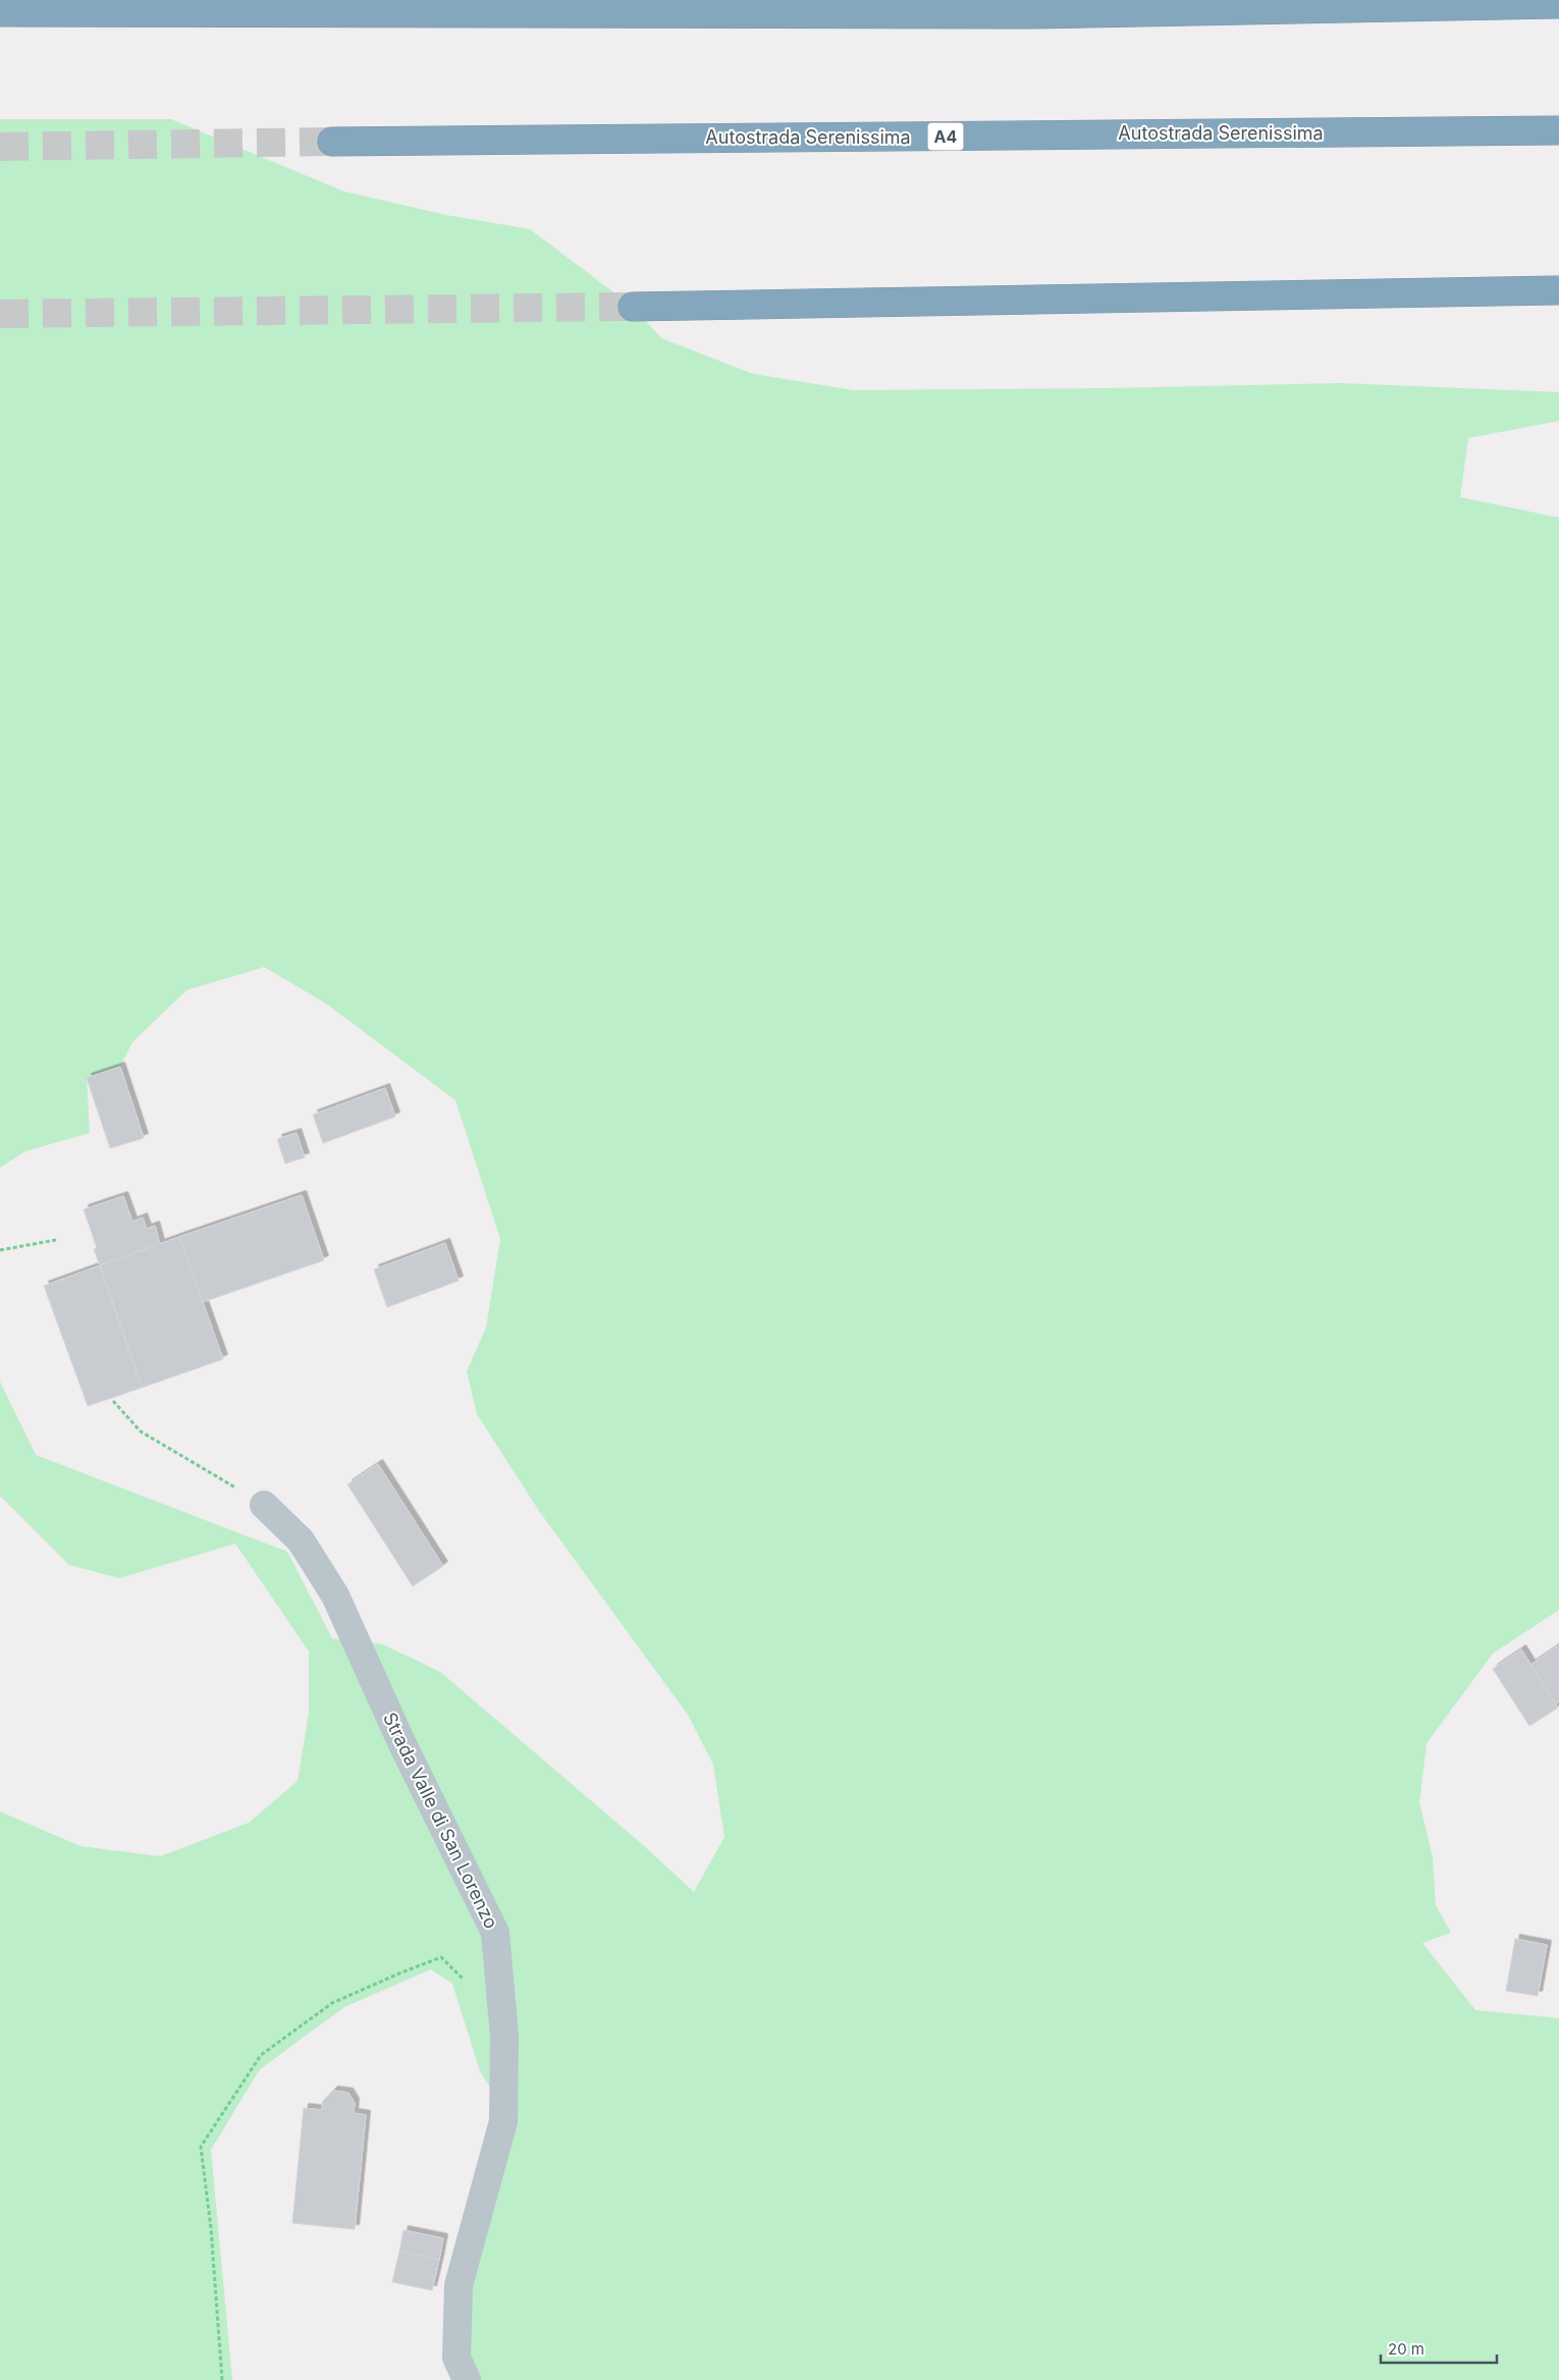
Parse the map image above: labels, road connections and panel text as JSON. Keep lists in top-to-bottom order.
{
  "streets": {
    "highway": ["Autostrada Serenissima", "A4"],
    "street": ["Strada Valle di San Lorenzo"]
  },
  "scale_bar": "20 m"
}
